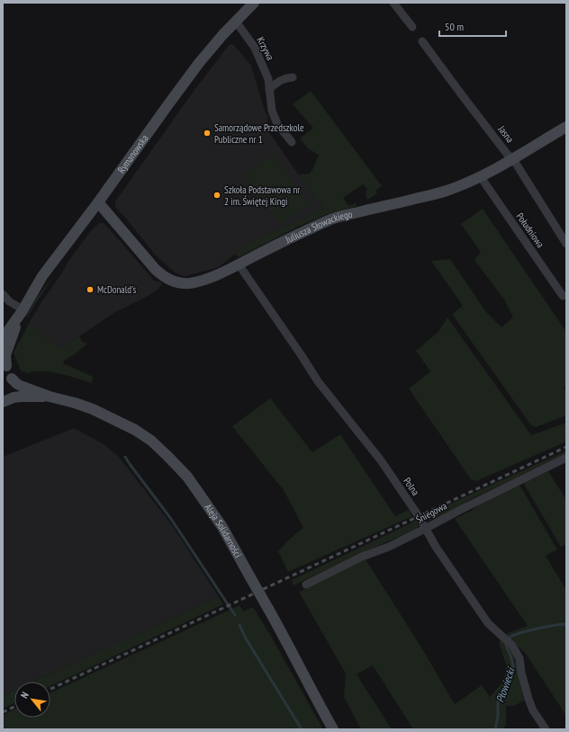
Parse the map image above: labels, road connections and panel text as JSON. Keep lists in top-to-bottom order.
{
  "streets": {
    "street": [
      "Krzywa",
      "Jasna",
      "Rymanowska",
      "Juliusza Słowackiego",
      "Południowa",
      "Polna",
      "Śniegowa",
      "Aleja Solidarności"
    ]
  },
  "crossings": [
    ["Krzywa", "Rymanowska"],
    ["Jasna", "Juliusza Słowackiego"],
    ["Rymanowska", "Juliusza Słowackiego"],
    ["Juliusza Słowackiego", "Południowa"],
    ["Juliusza Słowackiego", "Polna"],
    ["Polna", "Śniegowa"]
  ],
  "water": ["Płowiecki"],
  "places": ["Samorządowe Przedszkole Publiczne nr 1", "Szkoła Podstawowa nr 2 im. Świętej Kingi", "McDonald's"],
  "scale_bar": "50 m",
  "north": "top left"
}
